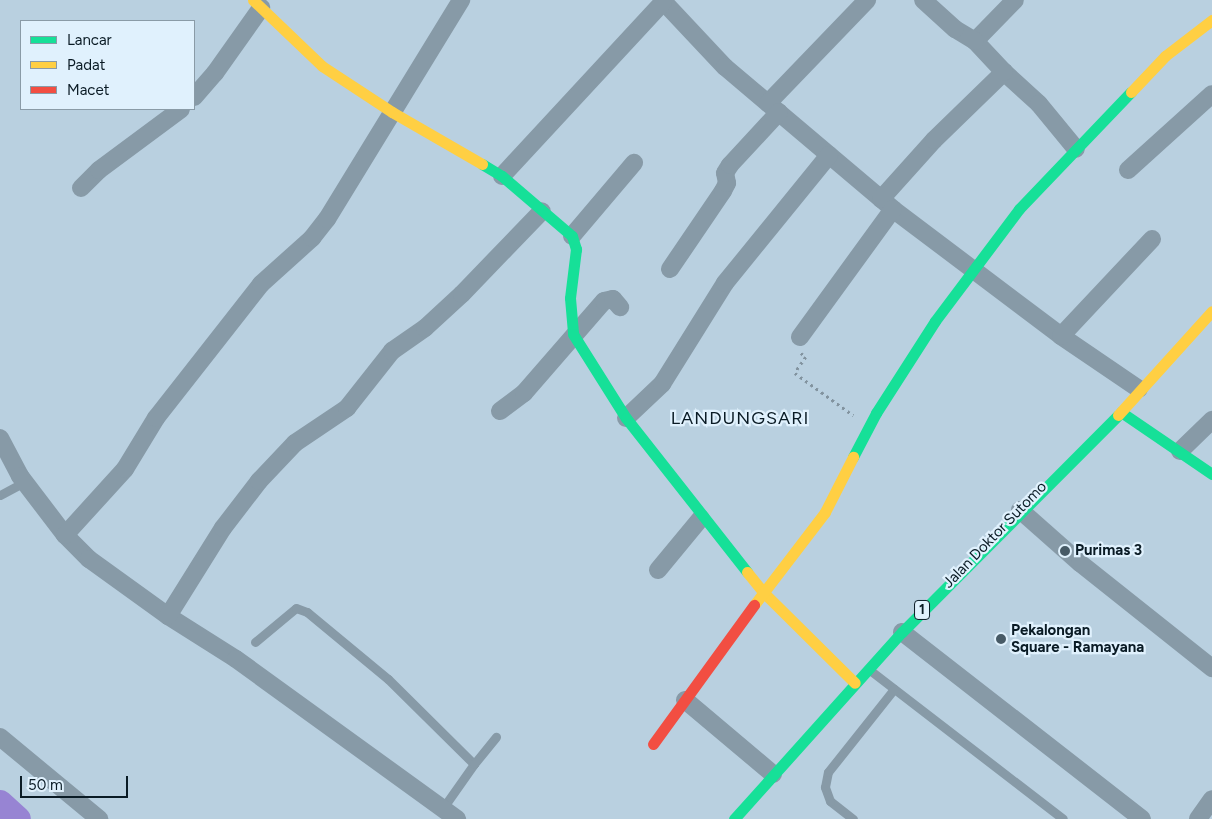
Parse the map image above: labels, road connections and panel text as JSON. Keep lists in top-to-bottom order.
{
  "streets": {
    "main road": ["Jalan Doktor Sutomo", "1"]
  },
  "crossings": [
    ["Jalan Doktor Sutomo", "1"]
  ],
  "districts": ["LANDUNGSARI"],
  "places": ["Purimas 3", "Pekalongan Square - Ramayana"],
  "legend": ["Lancar", "Padat", "Macet"],
  "scale_bar": "50 m"
}
